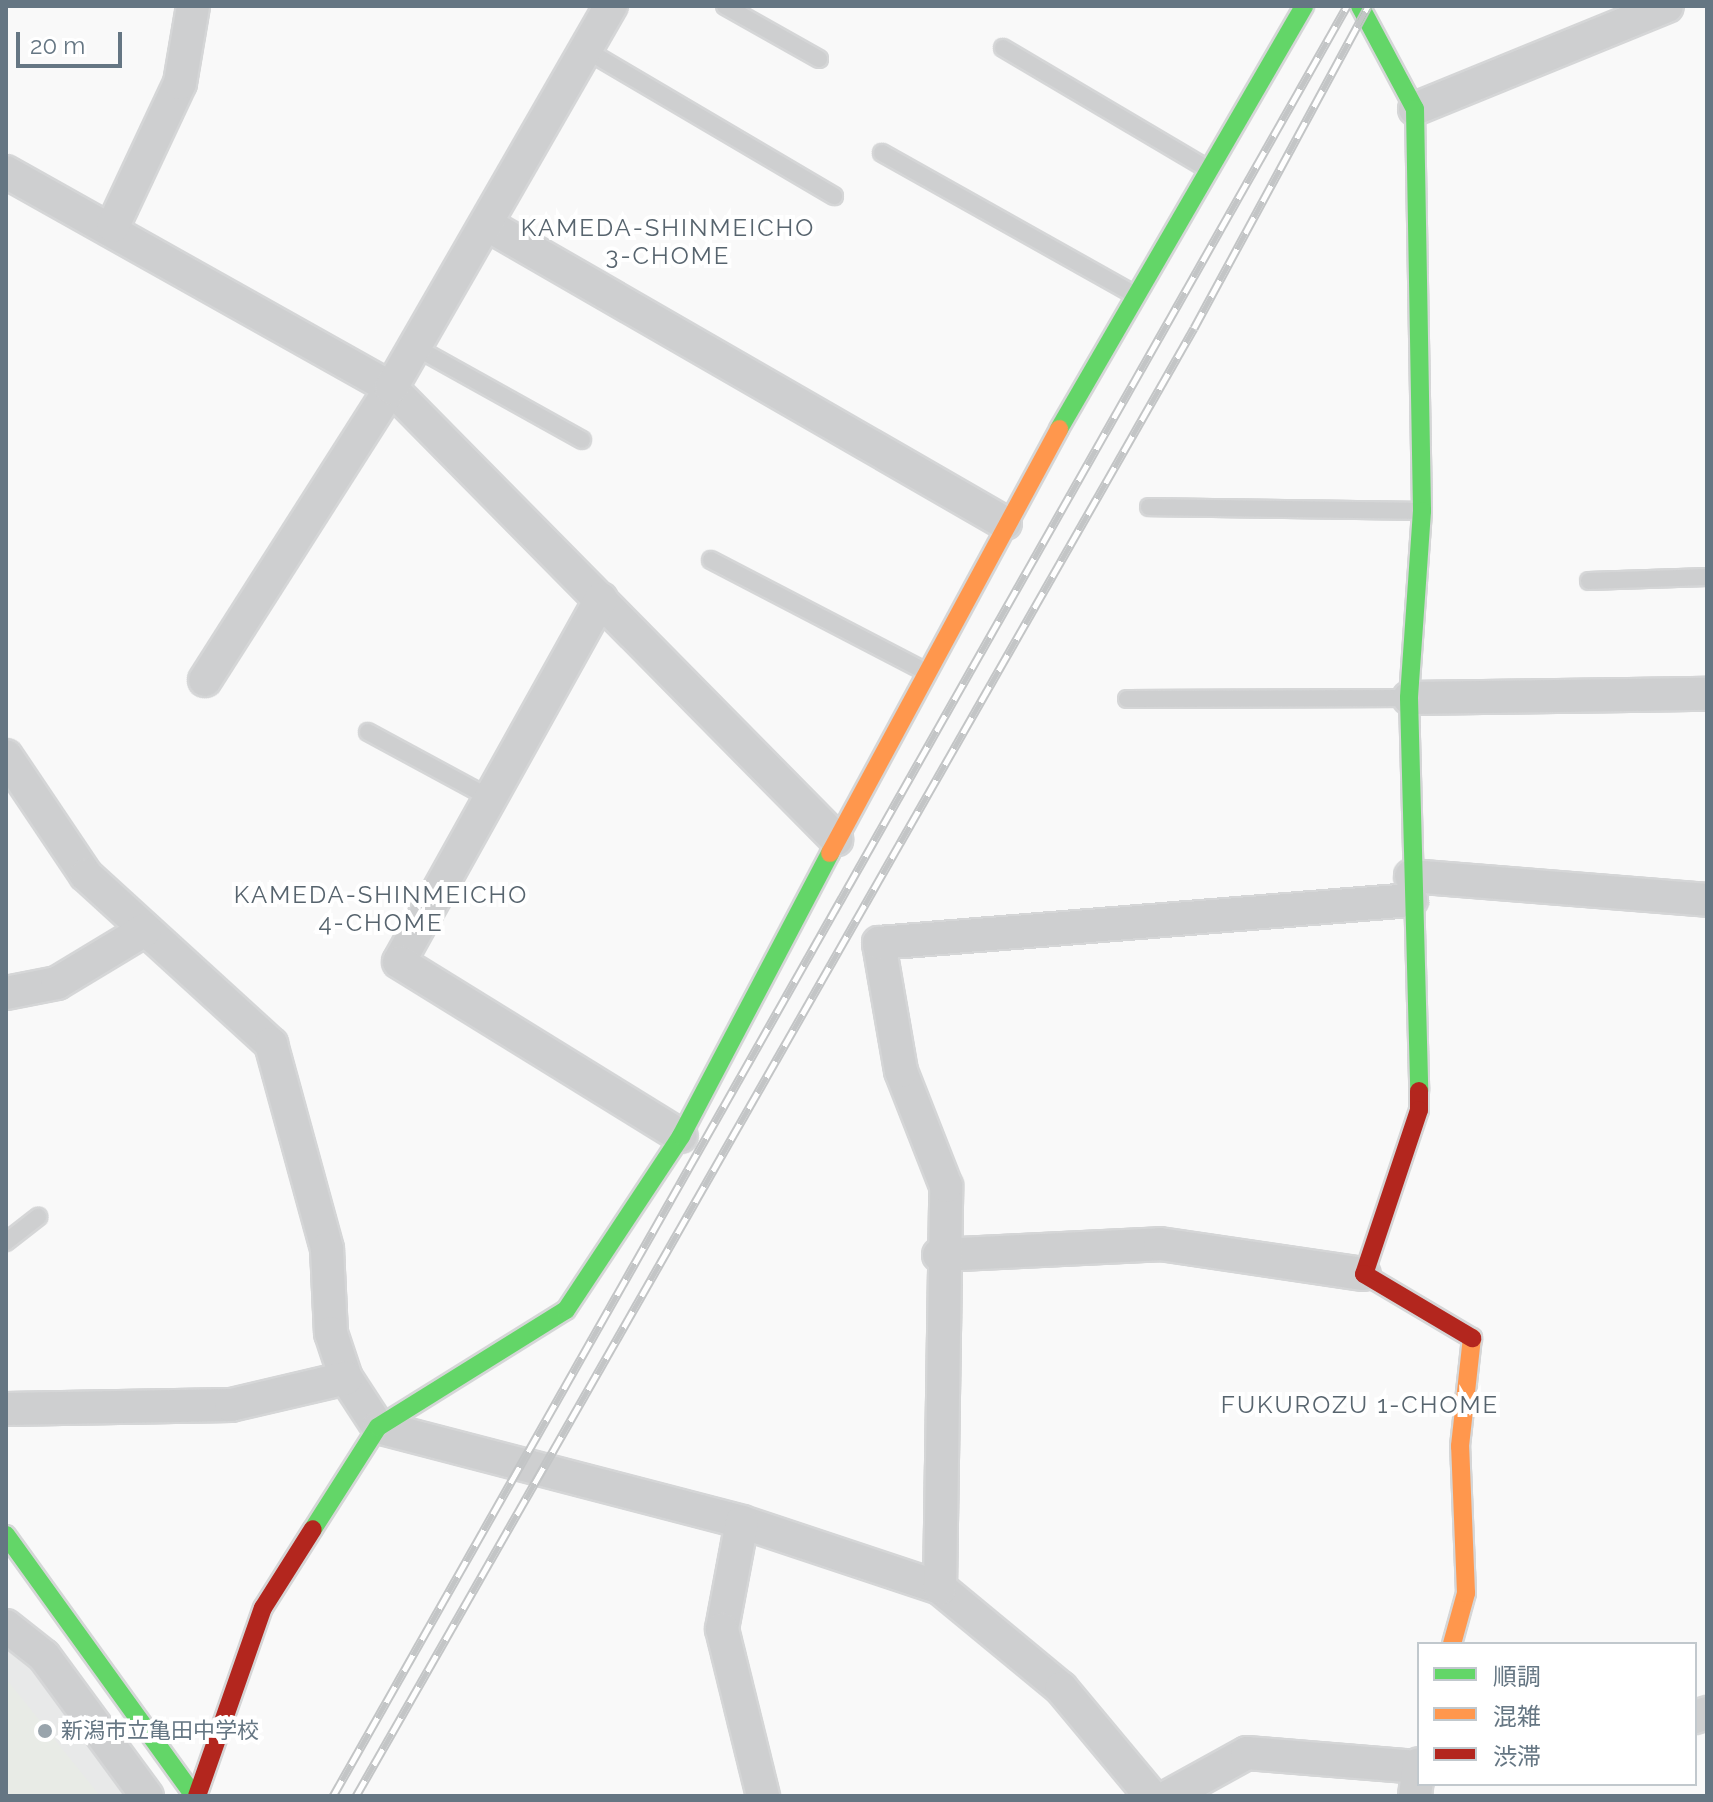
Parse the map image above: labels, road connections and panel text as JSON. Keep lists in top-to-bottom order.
{
  "districts": ["KAMEDA-SHINMEICHO 3-CHOME", "KAMEDA-SHINMEICHO 4-CHOME", "FUKUROZU 1-CHOME"],
  "places": ["新潟市立亀田中学校"],
  "legend": ["順調", "混雑", "渋滞"],
  "scale_bar": "20 m"
}
